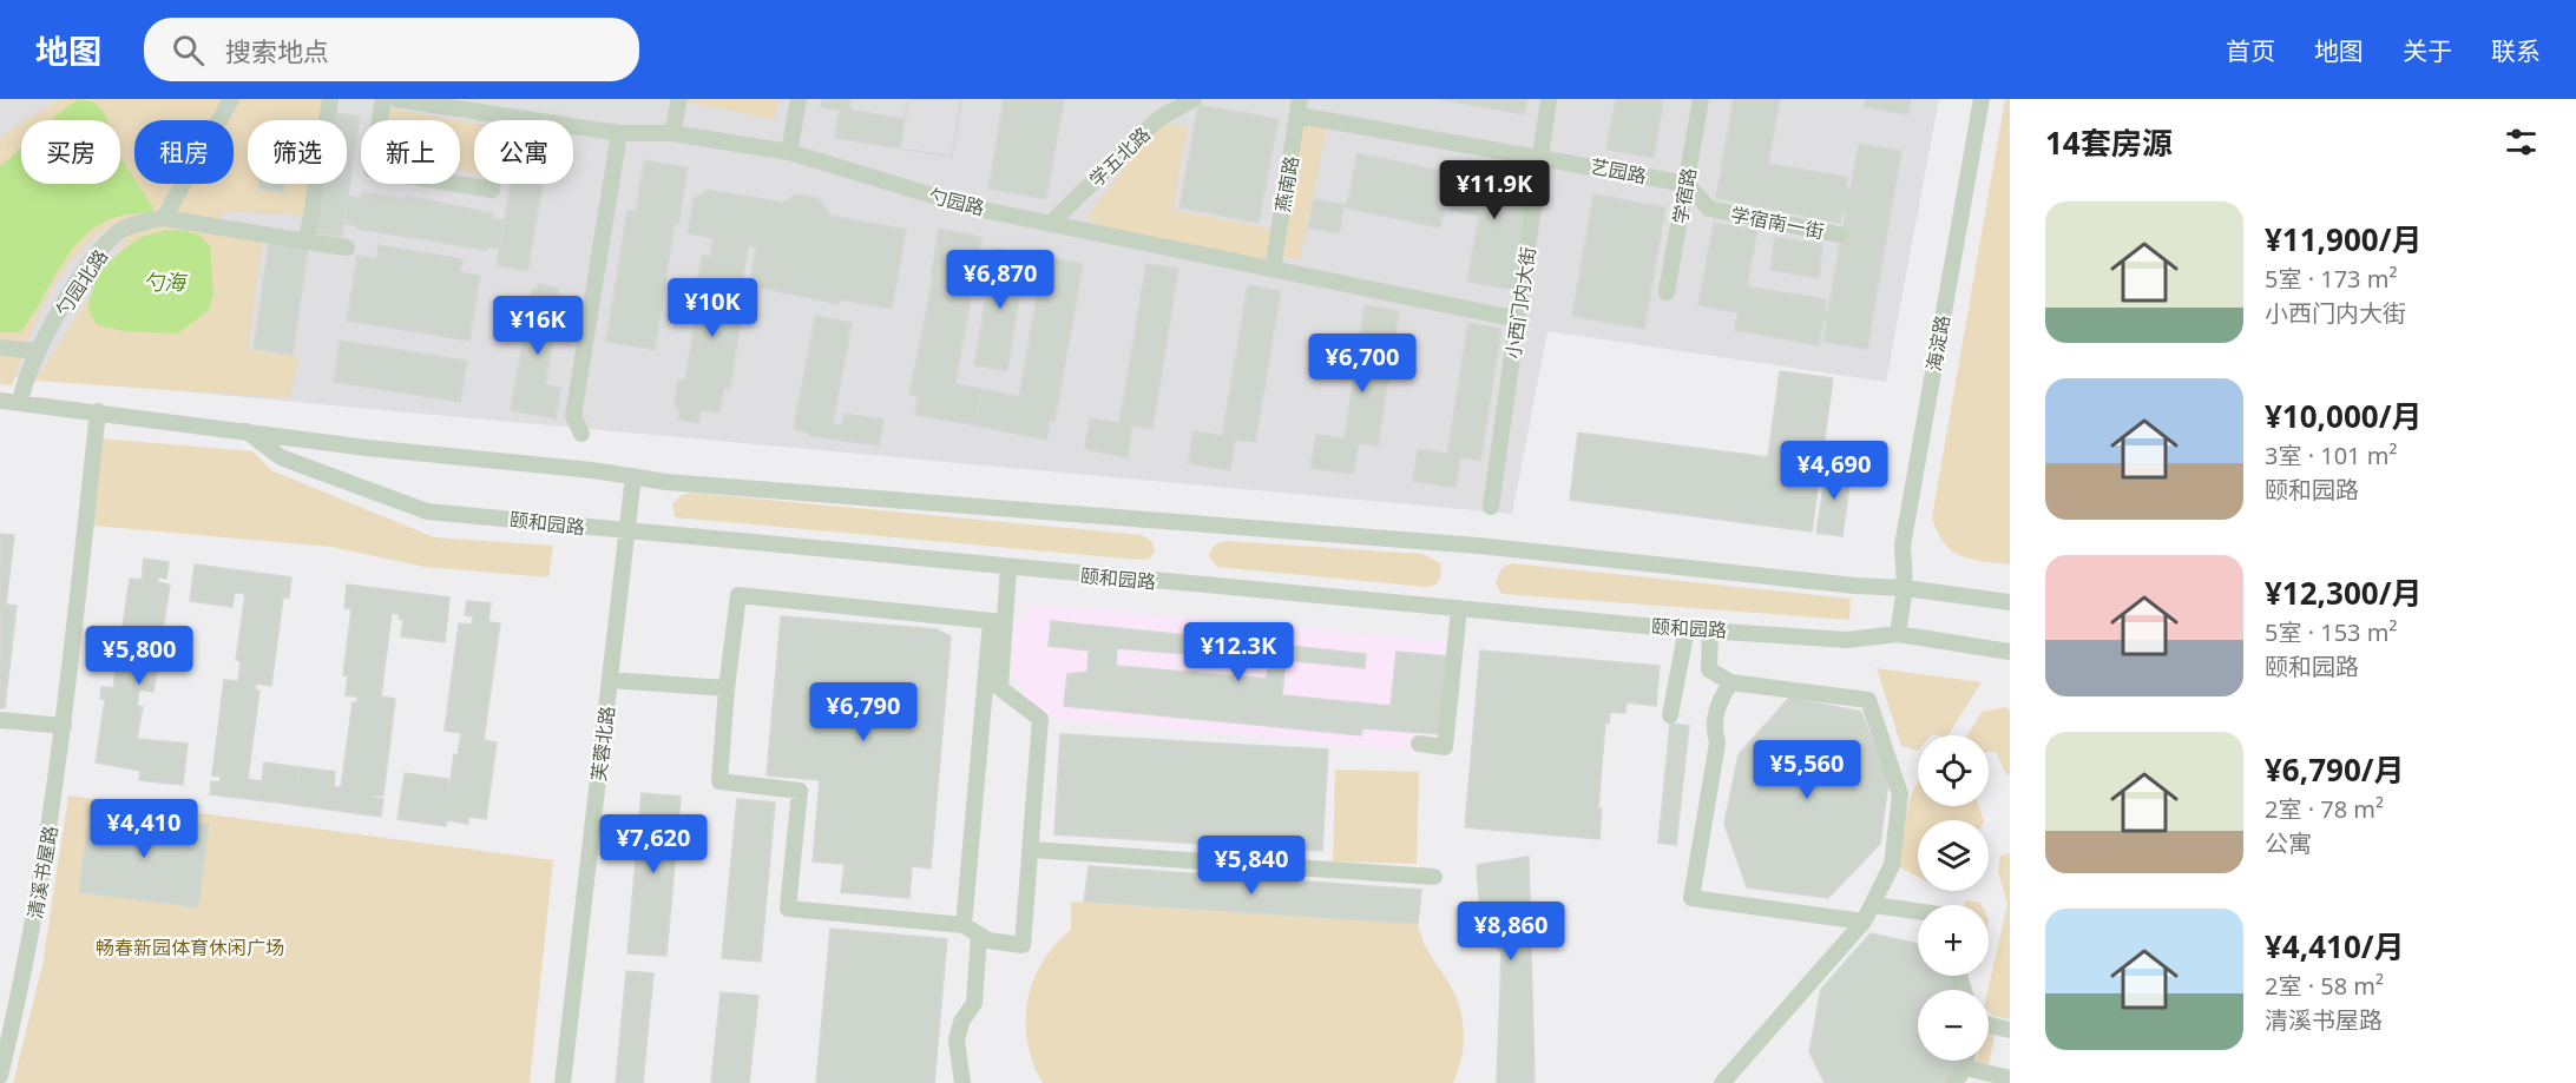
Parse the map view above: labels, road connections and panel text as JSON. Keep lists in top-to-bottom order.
{
  "streets": {
    "street": [
      "学五北路",
      "艺园路",
      "燕南路",
      "学宿路",
      "勺园路",
      "学宿南一街",
      "勺园北路",
      "小西门内大街",
      "海淀路",
      "颐和园路",
      "芙蓉北路",
      "清溪书屋路"
    ]
  },
  "crossings": [
    ["学五北路", "勺园路"],
    ["艺园路", "燕南路"],
    ["艺园路", "学宿路"],
    ["艺园路", "学宿南一街"],
    ["艺园路", "小西门内大街"],
    ["燕南路", "勺园路"],
    ["学宿路", "学宿南一街"],
    ["勺园路", "小西门内大街"],
    ["勺园北路", "颐和园路"],
    ["海淀路", "颐和园路"],
    ["颐和园路", "芙蓉北路"],
    ["颐和园路", "清溪书屋路"]
  ],
  "water": ["勺海"],
  "parks": ["畅春新园体育休闲广场"],
  "page": {
    "header": "地图",
    "search": "搜索地点",
    "nav": [
      "首页",
      "地图",
      "关于",
      "联系"
    ],
    "heading": "14套房源",
    "chip": [
      "买房",
      "租房",
      "筛选",
      "新上",
      "公寓"
    ],
    "price": [
      "¥11.9K",
      "¥6,870",
      "¥10K",
      "¥16K",
      "¥6,700",
      "¥4,690",
      "¥12.3K",
      "¥5,800",
      "¥6,790",
      "¥5,560",
      "¥4,410",
      "¥7,620",
      "¥5,840",
      "¥8,860"
    ],
    "list": [
      {
        "name": "¥11,900/月",
        "note": "5室 · 173 m² · 小西门内大街"
      },
      {
        "name": "¥10,000/月",
        "note": "3室 · 101 m² · 颐和园路"
      },
      {
        "name": "¥12,300/月",
        "note": "5室 · 153 m² · 颐和园路"
      },
      {
        "name": "¥6,790/月",
        "note": "2室 · 78 m² · 公寓"
      },
      {
        "name": "¥4,410/月",
        "note": "2室 · 58 m² · 清溪书屋路"
      }
    ],
    "map_buttons": ["+", "−"]
  }
}
